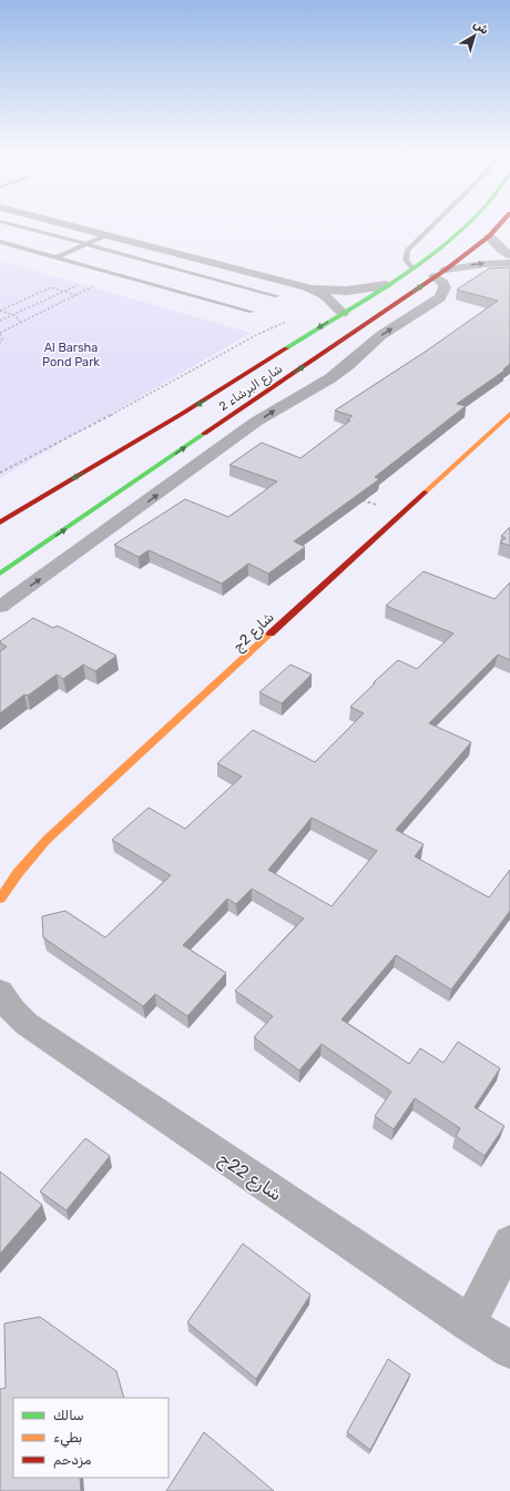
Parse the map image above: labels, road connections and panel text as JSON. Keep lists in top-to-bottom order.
{
  "streets": {
    "street": ["شارع البرشاء 2", "شارع 2ج", "شارع 22ج"]
  },
  "parks": ["Al Barsha Pond Park"],
  "legend": ["سالك", "بطيء", "مزدحم"],
  "north": "top right"
}
